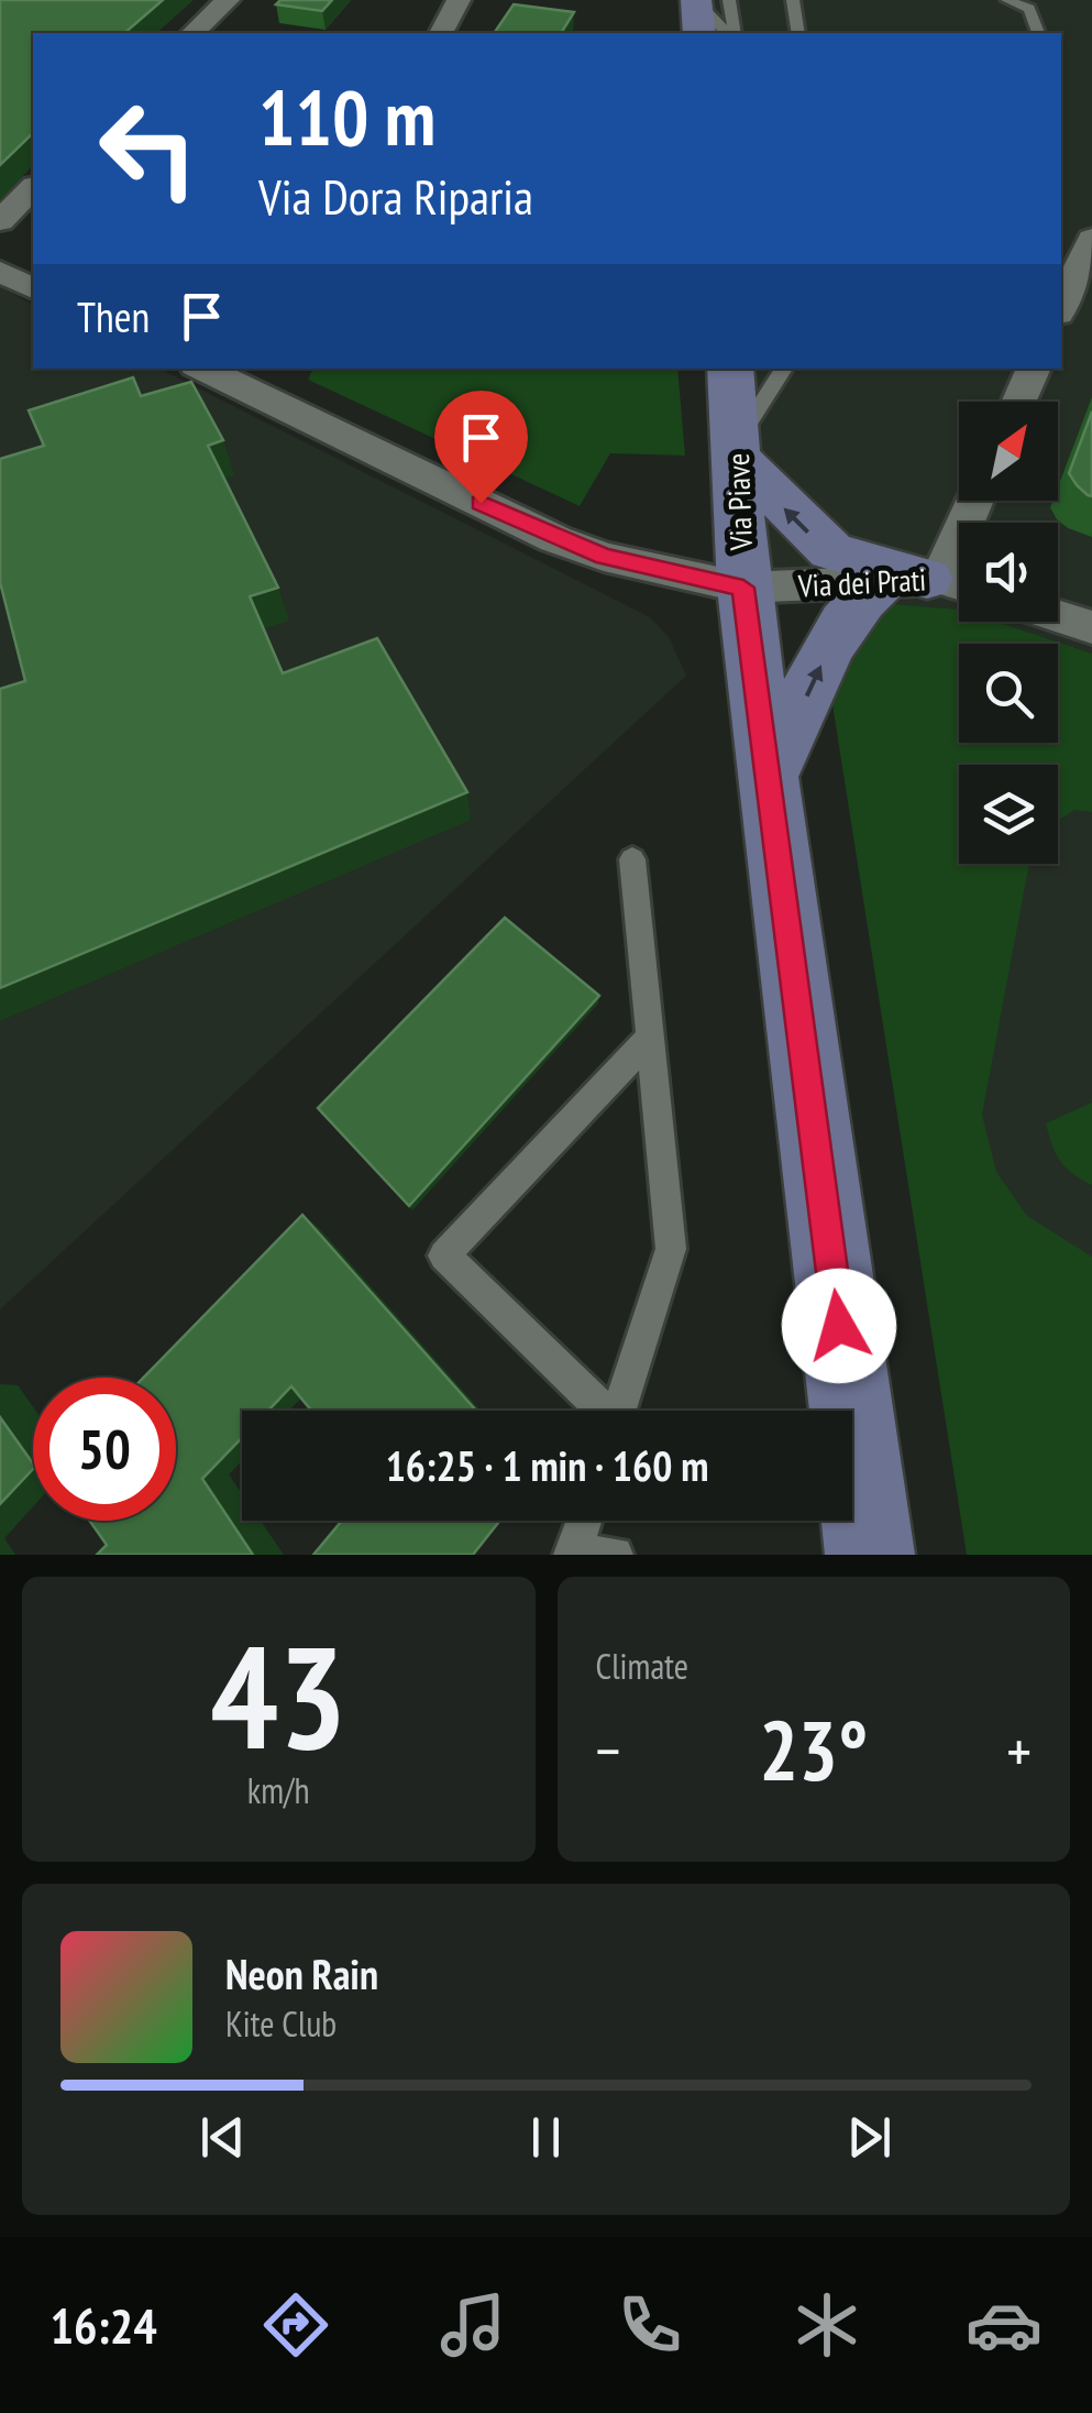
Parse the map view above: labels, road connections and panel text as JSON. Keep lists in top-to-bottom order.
{
  "streets": {
    "main road": ["Via Piave"],
    "street": ["Via dei Prati"]
  },
  "crossings": [
    ["Via Piave", "Via dei Prati"]
  ],
  "north": "top right",
  "page": {
    "turn": ["110 m", "Via Dora Riparia"],
    "then": "Then",
    "limit": "50",
    "trip": "16:25 · 1 min · 160 m",
    "tile": [
      ["43", "km/h"],
      "Climate"
    ],
    "heat": ["−", "23°", "+"],
    "song": ["Neon Rain", "Kite Club"],
    "tabs": "16:24"
  }
}
